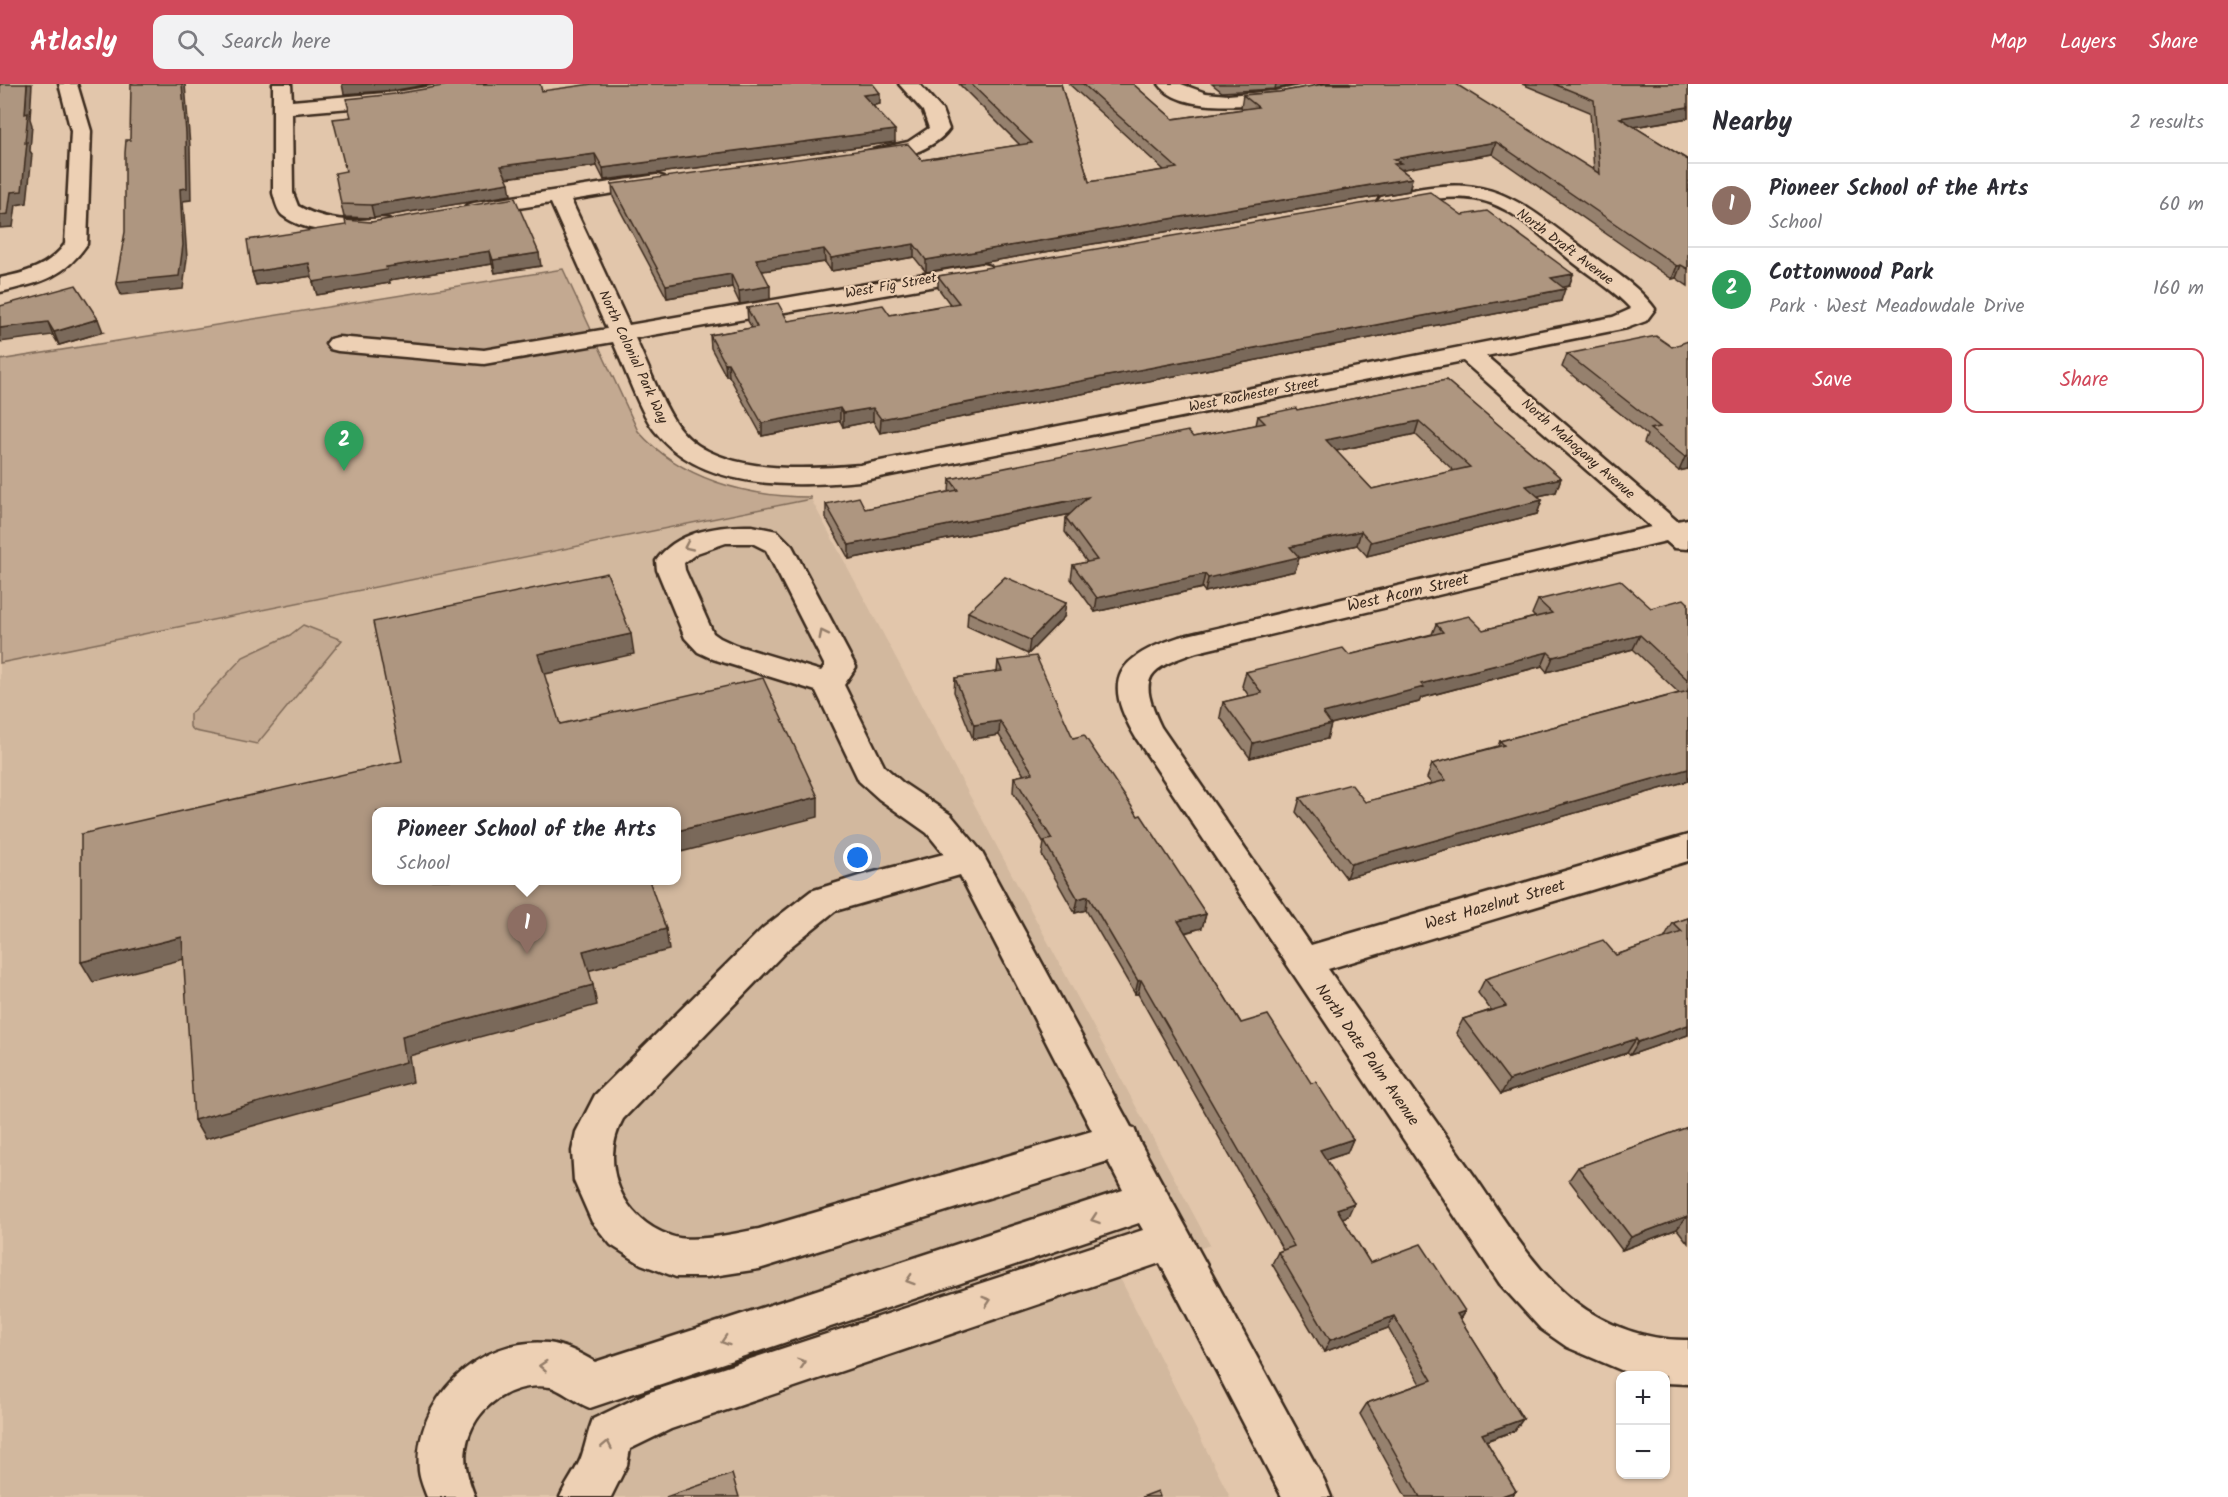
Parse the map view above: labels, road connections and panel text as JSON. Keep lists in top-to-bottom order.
{
  "streets": {
    "street": [
      "North Draft Avenue",
      "West Fig Street",
      "North Colonial Park Way",
      "West Rochester Street",
      "North Mahogany Avenue",
      "West Acorn Street",
      "West Hazelnut Street",
      "North Date Palm Avenue"
    ]
  },
  "crossings": [
    ["North Draft Avenue", "West Rochester Street"],
    ["West Fig Street", "North Colonial Park Way"],
    ["North Colonial Park Way", "West Rochester Street"],
    ["West Rochester Street", "North Mahogany Avenue"],
    ["North Mahogany Avenue", "West Acorn Street"],
    ["West Acorn Street", "North Date Palm Avenue"],
    ["West Hazelnut Street", "North Date Palm Avenue"]
  ],
  "page": {
    "header": "Atlasly",
    "search": "Search here",
    "nav": ["Map", "Layers", "Share"],
    "heading": ["Nearby", "2 results"],
    "list": [
      {
        "mark": "1",
        "name": "Pioneer School of the Arts",
        "note": "School",
        "value": "60 m"
      },
      {
        "mark": "2",
        "name": "Cottonwood Park",
        "note": "Park · West Meadowdale Drive",
        "value": "160 m"
      }
    ],
    "buttons": ["Save", "Share"],
    "pins": ["2", "1"],
    "popup": ["Pioneer School of the Arts", "School"],
    "map_buttons": ["+", "−"]
  }
}
